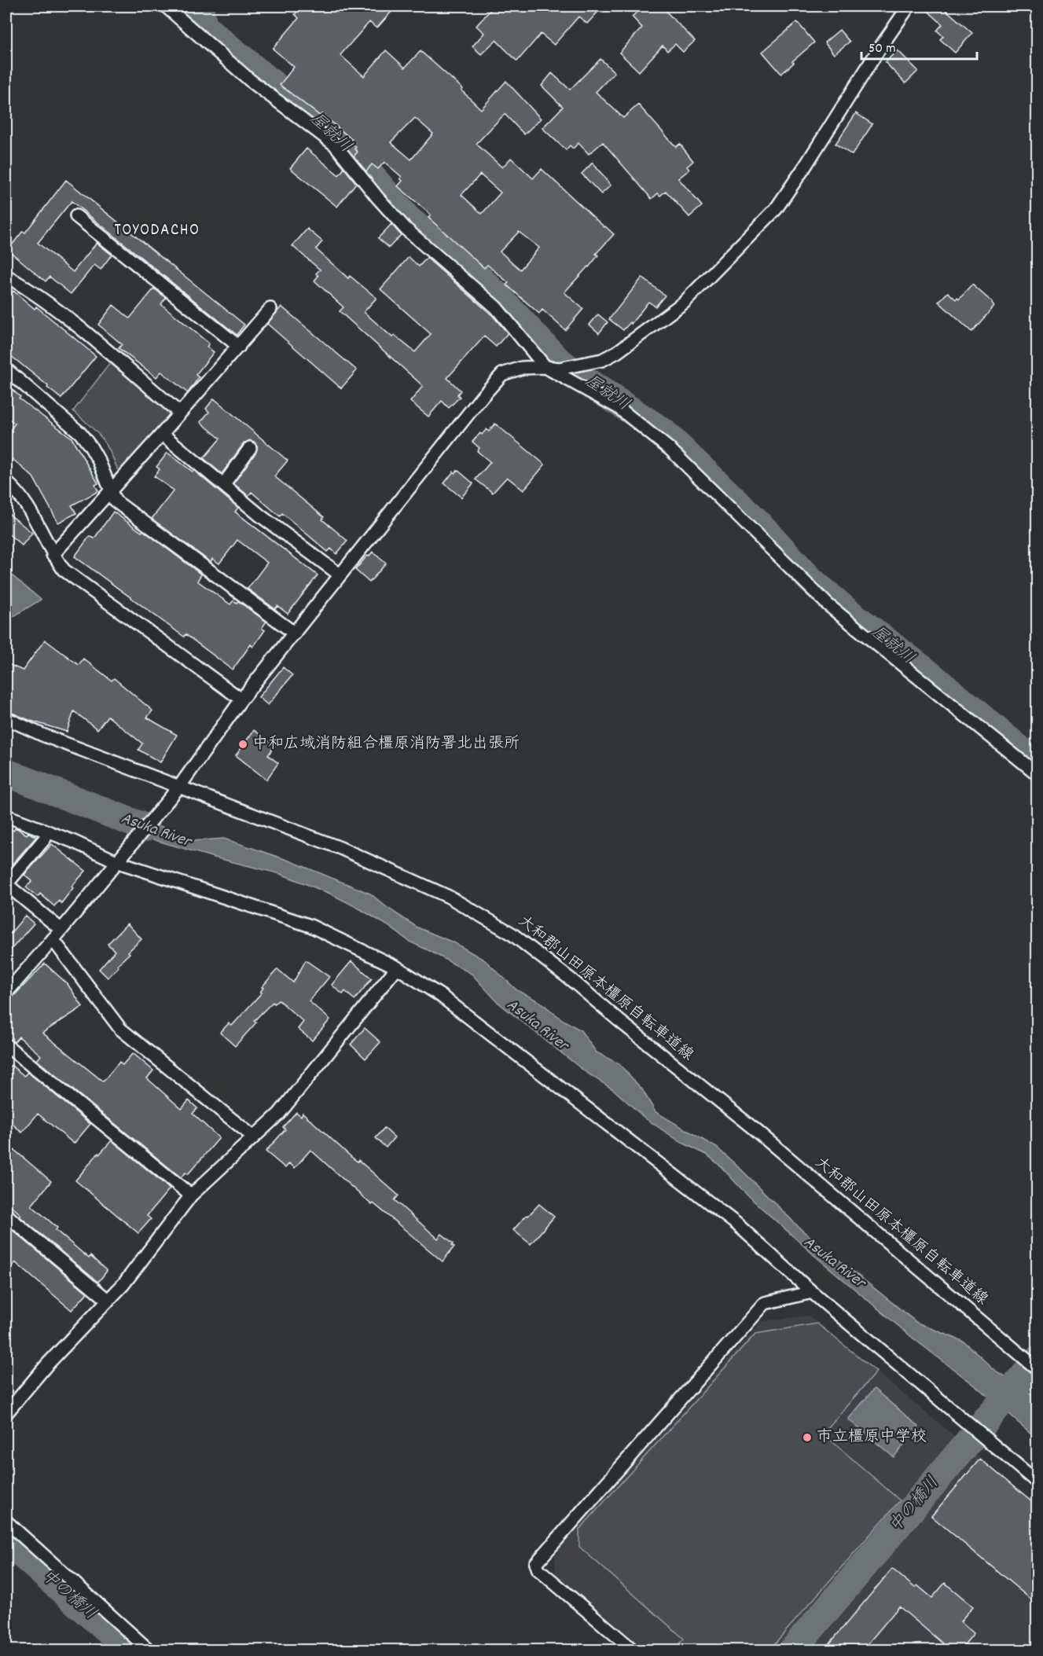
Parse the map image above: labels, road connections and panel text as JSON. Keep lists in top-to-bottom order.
{
  "streets": {
    "street": ["大和郡山田原本橿原自転車道線"]
  },
  "districts": ["TOYODACHO"],
  "water": ["屋就川", "Asuka River", "中の橋川"],
  "places": ["中和広域消防組合橿原消防署北出張所", "市立橿原中学校"],
  "scale_bar": "50 m"
}
